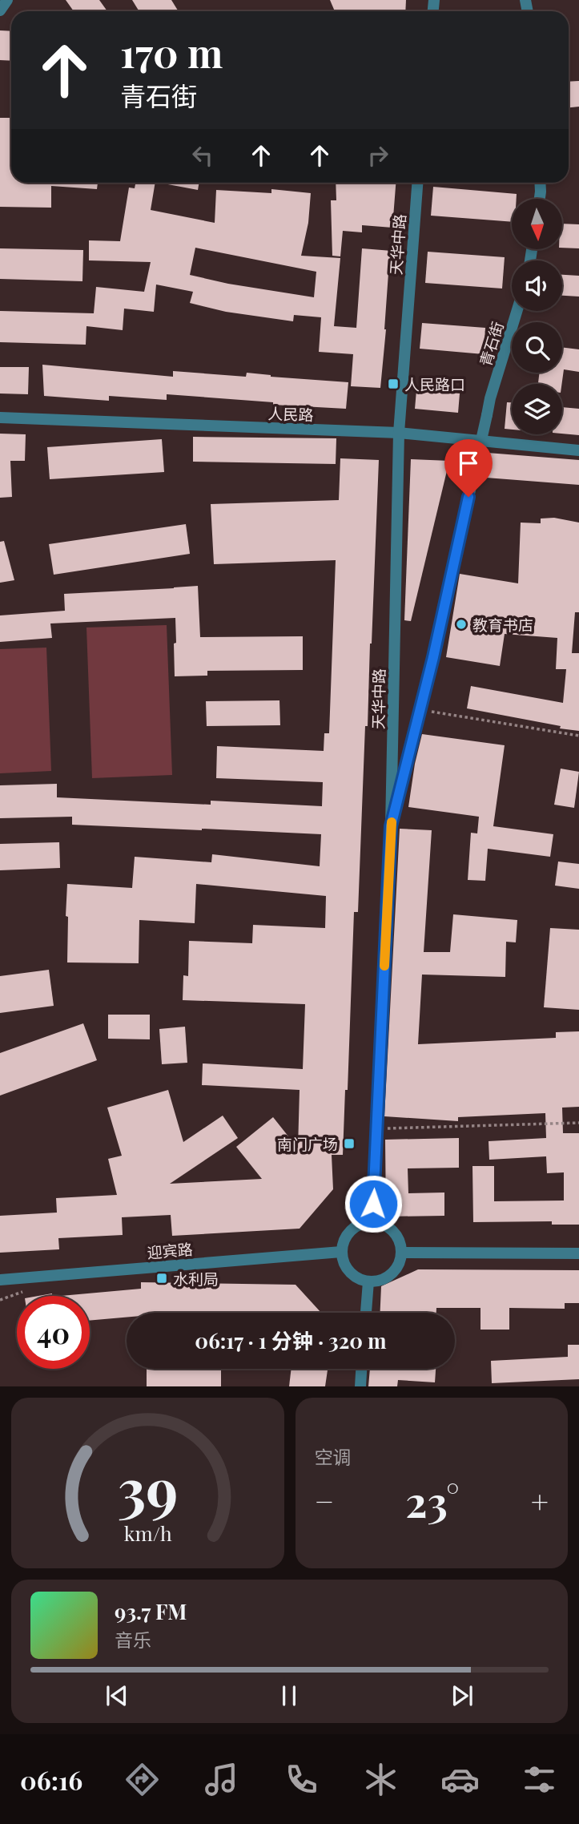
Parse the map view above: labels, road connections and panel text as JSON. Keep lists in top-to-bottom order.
{
  "streets": {
    "street": [
      "天华中路",
      "青石街",
      "人民路",
      "迎宾路"
    ]
  },
  "crossings": [
    ["天华中路", "青石街"],
    ["天华中路", "人民路"],
    ["天华中路", "迎宾路"]
  ],
  "places": {
    "transit": ["人民路口", "南门广场", "水利局"],
    "other": ["教育书店"]
  },
  "north": "bottom",
  "page": {
    "turn": ["170 m", "青石街"],
    "limit": "40",
    "trip": "06:17 · 1 分钟 · 320 m",
    "tile": "空调",
    "heat": ["−", "23°", "+"],
    "song": ["93.7 FM", "音乐"],
    "tabs": "06:16",
    "gauge": ["39", "km/h"]
  }
}
